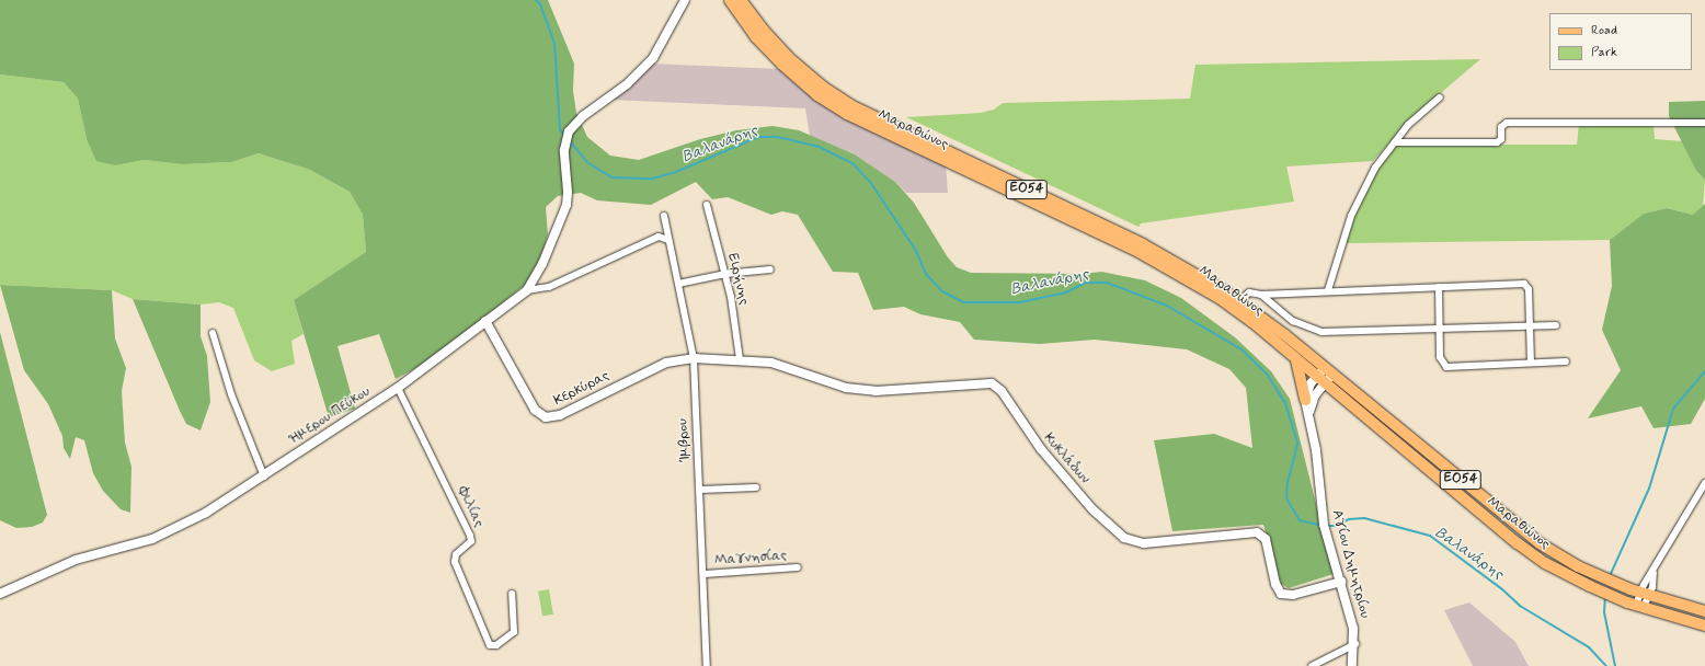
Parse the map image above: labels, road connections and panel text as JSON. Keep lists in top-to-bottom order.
{
  "streets": {
    "main road": ["Μαραθώνος", "ΕΟ54"],
    "street": [
      "Ειρήνης",
      "Κερκύρας",
      "Ήμερου Πεύκου",
      "Ίμβρου",
      "Κυκλάδων",
      "Φιλίας",
      "Μαγνησίας",
      "Αγίου Δημητρίου"
    ]
  },
  "crossings": [
    ["Μαραθώνος", "Αγίου Δημητρίου"],
    ["Ειρήνης", "Κερκύρας"],
    ["Ειρήνης", "Κυκλάδων"],
    ["Κερκύρας", "Ήμερου Πεύκου"],
    ["Κερκύρας", "Ίμβρου"],
    ["Κερκύρας", "Κυκλάδων"],
    ["Ήμερου Πεύκου", "Φιλίας"],
    ["Ίμβρου", "Μαγνησίας"],
    ["Κυκλάδων", "Αγίου Δημητρίου"]
  ],
  "water": ["Βαλανάρης"],
  "legend": ["Road", "Park"]
}
